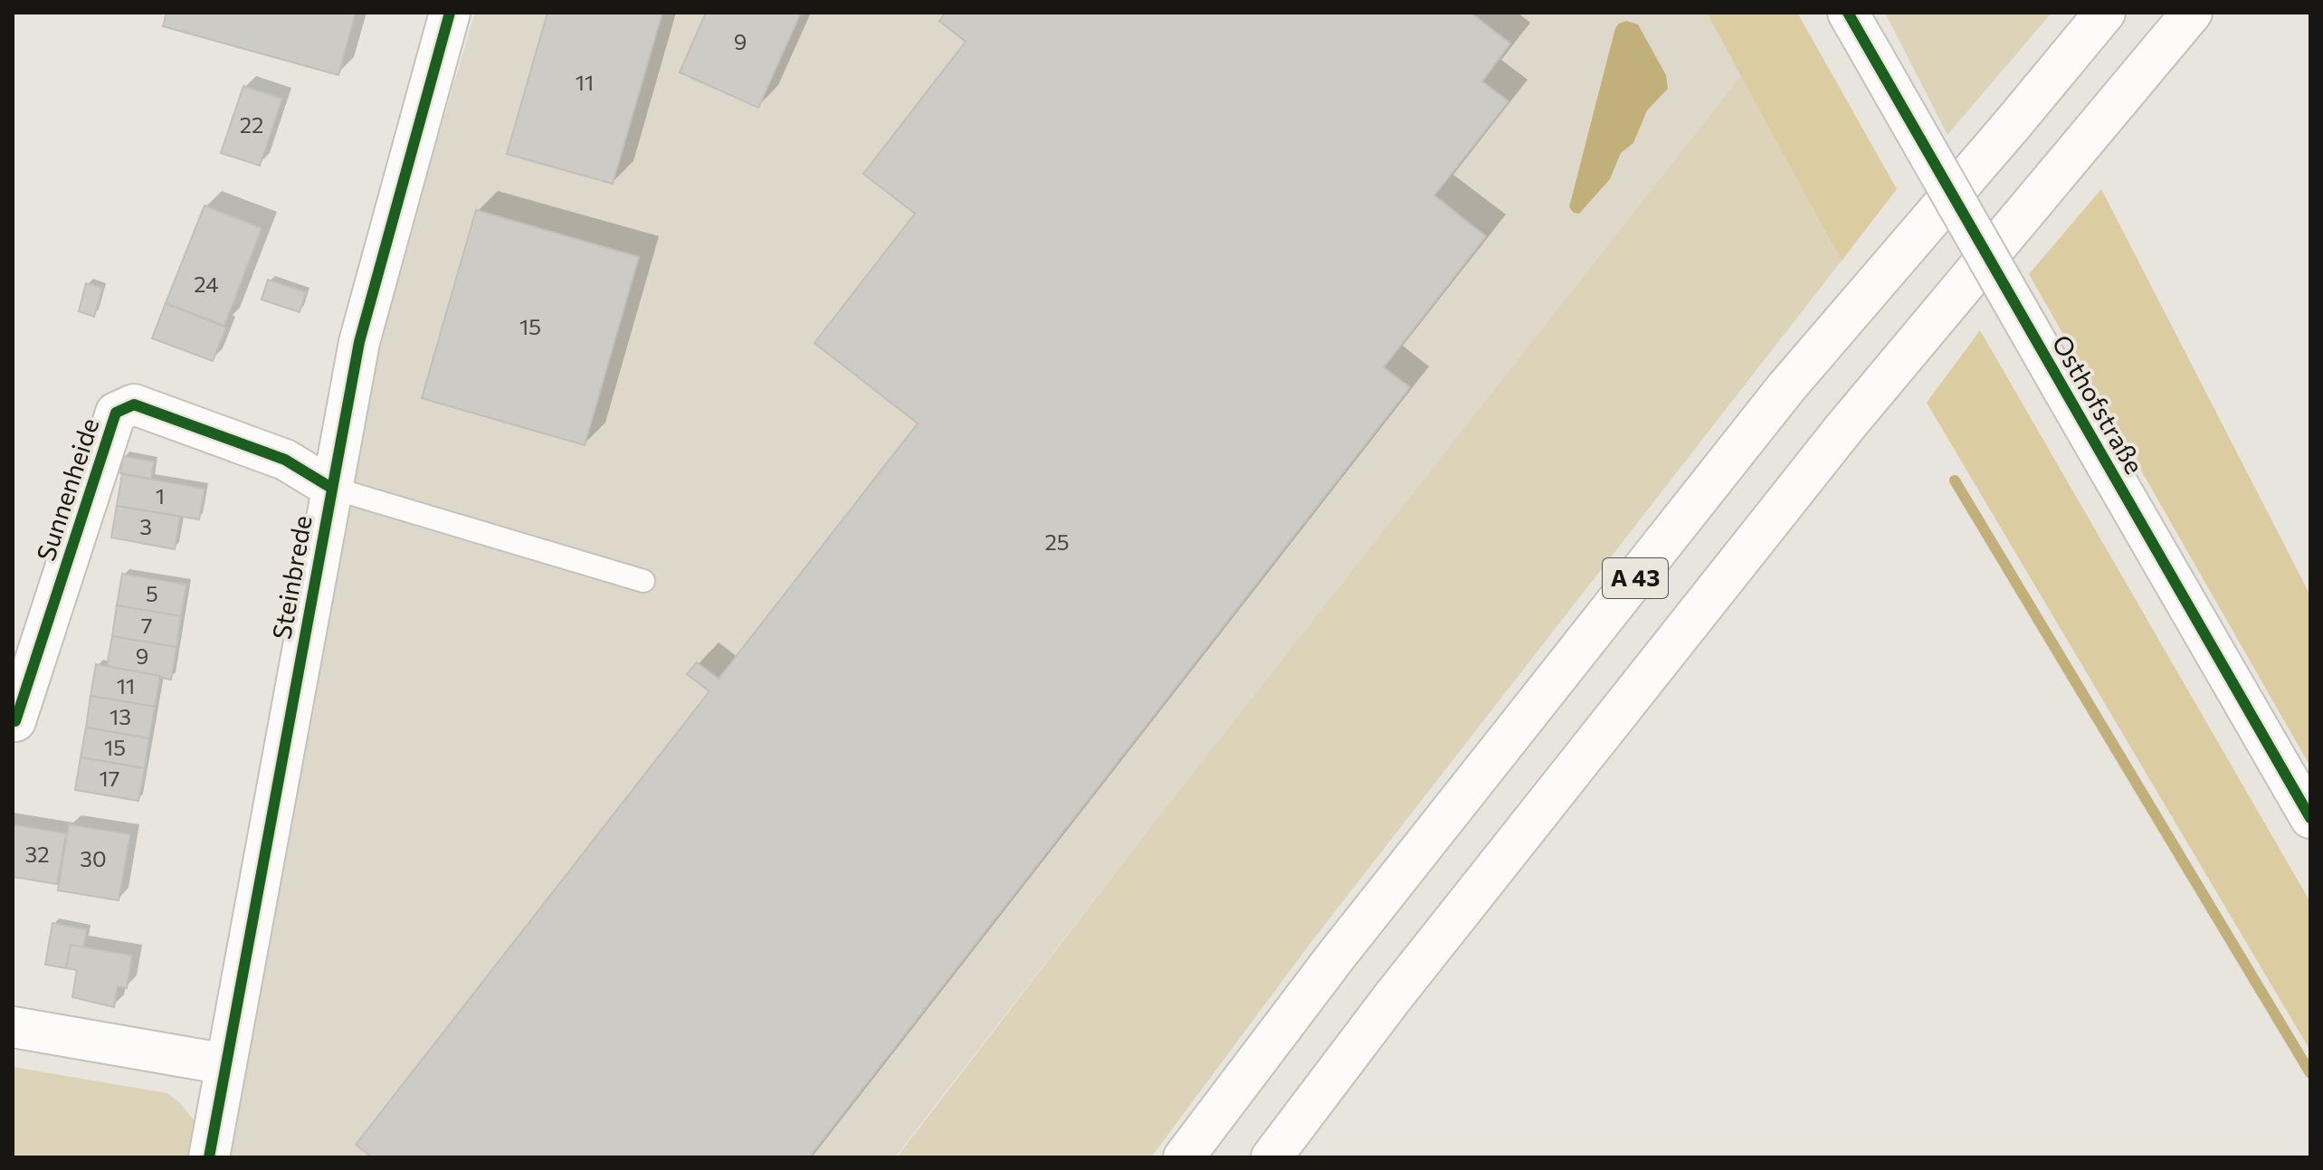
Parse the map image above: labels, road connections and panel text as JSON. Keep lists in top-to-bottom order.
{
  "streets": {
    "main road": [
      "Osthofstraße",
      "Sunnenheide",
      "Steinbrede",
      "A 43"
    ]
  },
  "crossings": [
    ["Sunnenheide", "Steinbrede"]
  ],
  "house_numbers": [
    "9",
    "11",
    "22",
    "24",
    "15",
    "1",
    "3",
    "25",
    "5",
    "7",
    "9",
    "11",
    "13",
    "15",
    "17",
    "32",
    "30"
  ]
}
